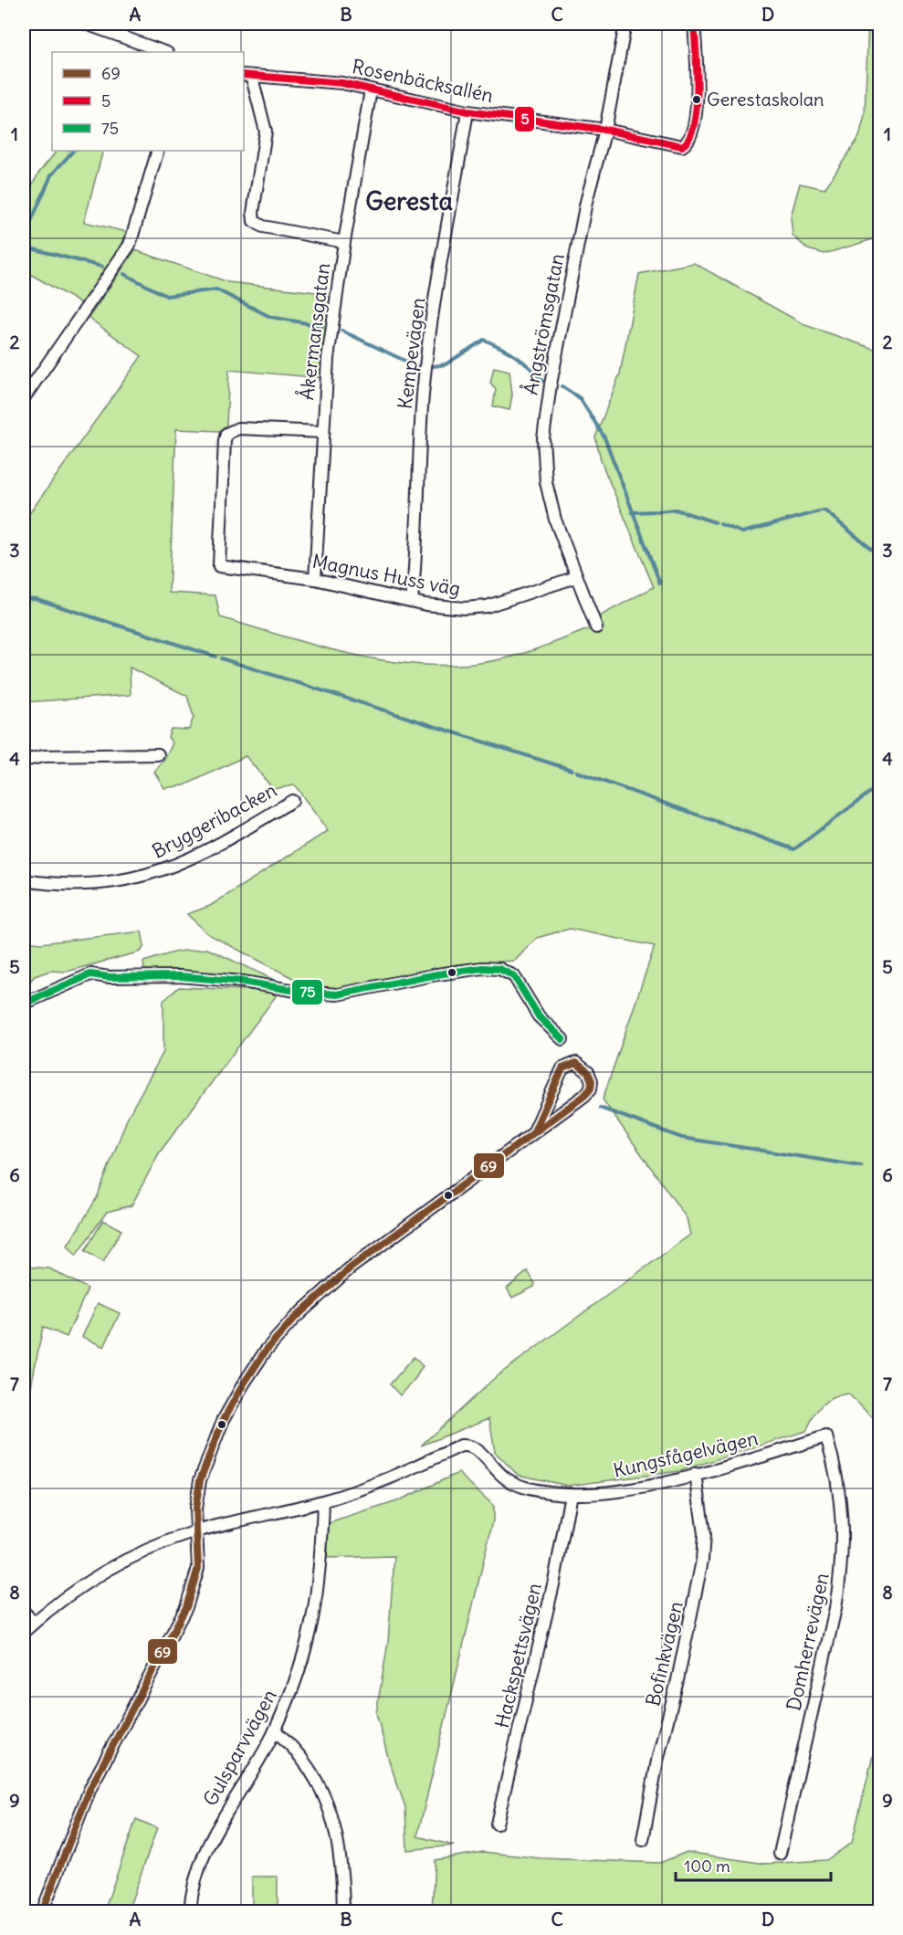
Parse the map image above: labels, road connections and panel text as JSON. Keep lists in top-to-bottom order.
{
  "streets": {
    "street": [
      "Rosenbäcksallén",
      "Ångströmsgatan",
      "Åkermansgatan",
      "Kempevägen",
      "Magnus Huss väg",
      "Bryggeribacken",
      "Kungsfågelvägen",
      "Domherrevägen",
      "Bofinkvägen",
      "Hackspettsvägen",
      "Gulsparvvägen"
    ]
  },
  "crossings": [
    ["Rosenbäcksallén", "Ångströmsgatan"],
    ["Rosenbäcksallén", "Åkermansgatan"],
    ["Rosenbäcksallén", "Kempevägen"],
    ["Ångströmsgatan", "Magnus Huss väg"],
    ["Åkermansgatan", "Magnus Huss väg"],
    ["Kempevägen", "Magnus Huss väg"],
    ["Kungsfågelvägen", "Domherrevägen"],
    ["Kungsfågelvägen", "Bofinkvägen"],
    ["Kungsfågelvägen", "Hackspettsvägen"],
    ["Kungsfågelvägen", "Gulsparvvägen"]
  ],
  "districts": ["Geresta"],
  "places": ["Gerestaskolan"],
  "lines": ["transit line 5", "transit line 75", "transit line 69"],
  "legend": ["69", "5", "75"],
  "scale_bar": "100 m",
  "grid": {
    "columns": [
      "A",
      "B",
      "C",
      "D"
    ],
    "rows": [
      "1",
      "2",
      "3",
      "4",
      "5",
      "6",
      "7",
      "8",
      "9"
    ]
  }
}
